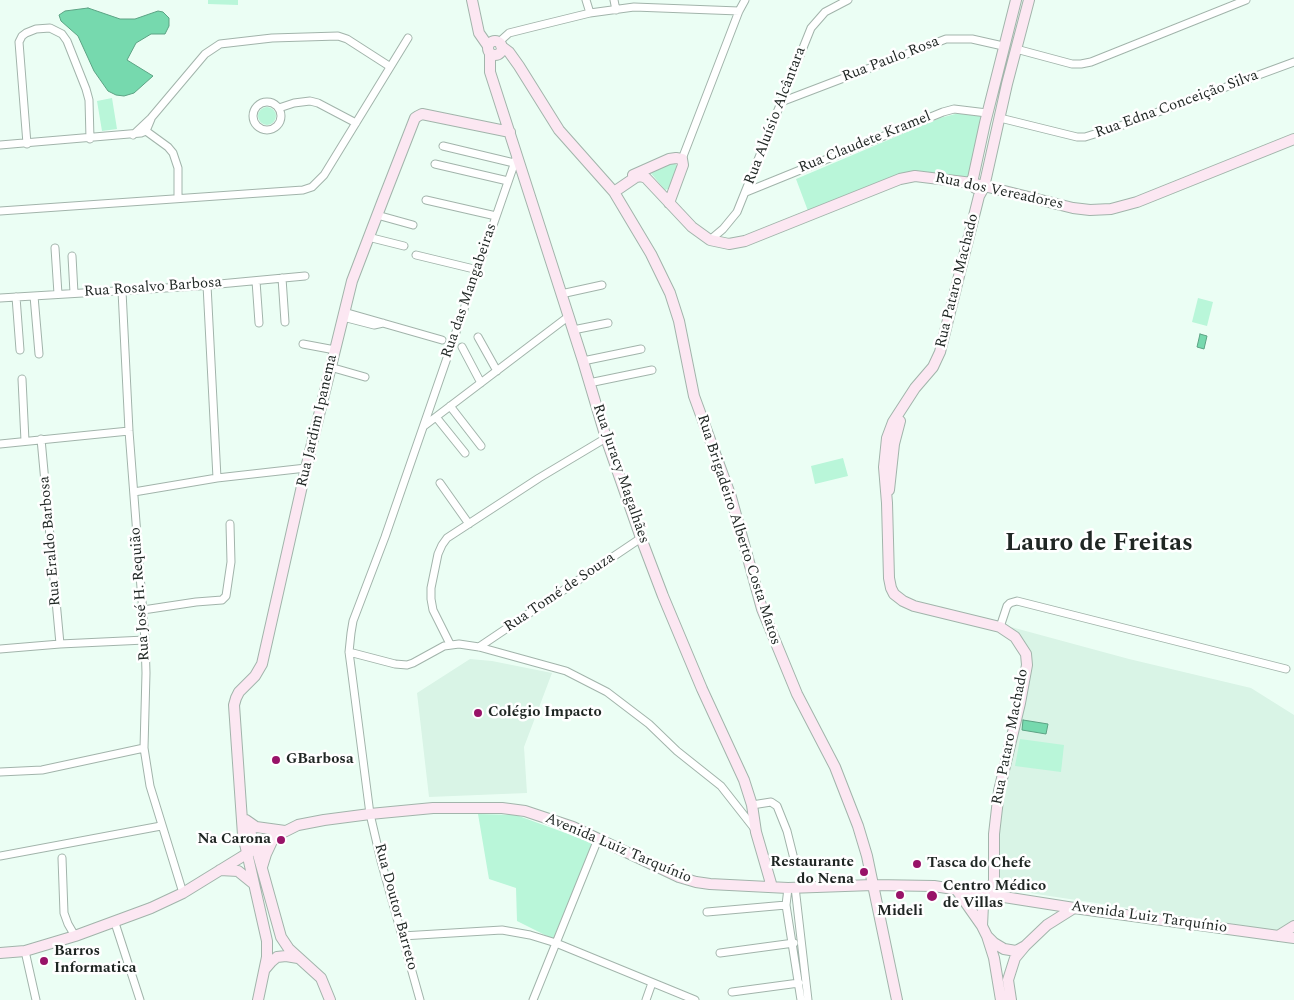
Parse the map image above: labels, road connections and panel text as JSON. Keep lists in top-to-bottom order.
{
  "streets": {
    "street": [
      "Rua Paulo Rosa",
      "Rua Edna Conceição Silva",
      "Rua Aluísio Alcântara",
      "Rua Claudete Kramel",
      "Rua dos Vereadores",
      "Rua Pataro Machado",
      "Rua Rosalvo Barbosa",
      "Rua das Mangabeiras",
      "Rua Jardim Ipanema",
      "Rua Juracy Magalhães",
      "Rua Brigadeiro Alberto Costa Matos",
      "Rua Eraldo Barbosa",
      "Rua Tomé de Souza",
      "Rua José H. Requião",
      "Avenida Luiz Tarquínio",
      "Rua Doutor Barreto"
    ]
  },
  "crossings": [
    ["Rua Paulo Rosa", "Rua Aluísio Alcântara"],
    ["Rua Edna Conceição Silva", "Rua Pataro Machado"],
    ["Rua Aluísio Alcântara", "Rua Claudete Kramel"],
    ["Rua Aluísio Alcântara", "Rua dos Vereadores"],
    ["Rua dos Vereadores", "Rua Pataro Machado"],
    ["Rua Pataro Machado", "Avenida Luiz Tarquínio"],
    ["Rua Rosalvo Barbosa", "Rua José H. Requião"],
    ["Rua das Mangabeiras", "Rua Juracy Magalhães"],
    ["Rua das Mangabeiras", "Rua Doutor Barreto"],
    ["Rua Jardim Ipanema", "Rua Juracy Magalhães"],
    ["Rua Jardim Ipanema", "Avenida Luiz Tarquínio"],
    ["Rua Juracy Magalhães", "Rua Brigadeiro Alberto Costa Matos"],
    ["Rua Juracy Magalhães", "Rua Tomé de Souza"],
    ["Rua Juracy Magalhães", "Avenida Luiz Tarquínio"],
    ["Rua Brigadeiro Alberto Costa Matos", "Avenida Luiz Tarquínio"],
    ["Rua José H. Requião", "Avenida Luiz Tarquínio"],
    ["Avenida Luiz Tarquínio", "Rua Doutor Barreto"]
  ],
  "districts": ["Lauro de Freitas"],
  "places": [
    "Colégio Impacto",
    "GBarbosa",
    "Na Carona",
    "Tasca do Chefe",
    "Restaurante do Nena",
    "Mideli",
    "Centro Médico de Villas",
    "Barros Informatica"
  ]
}
